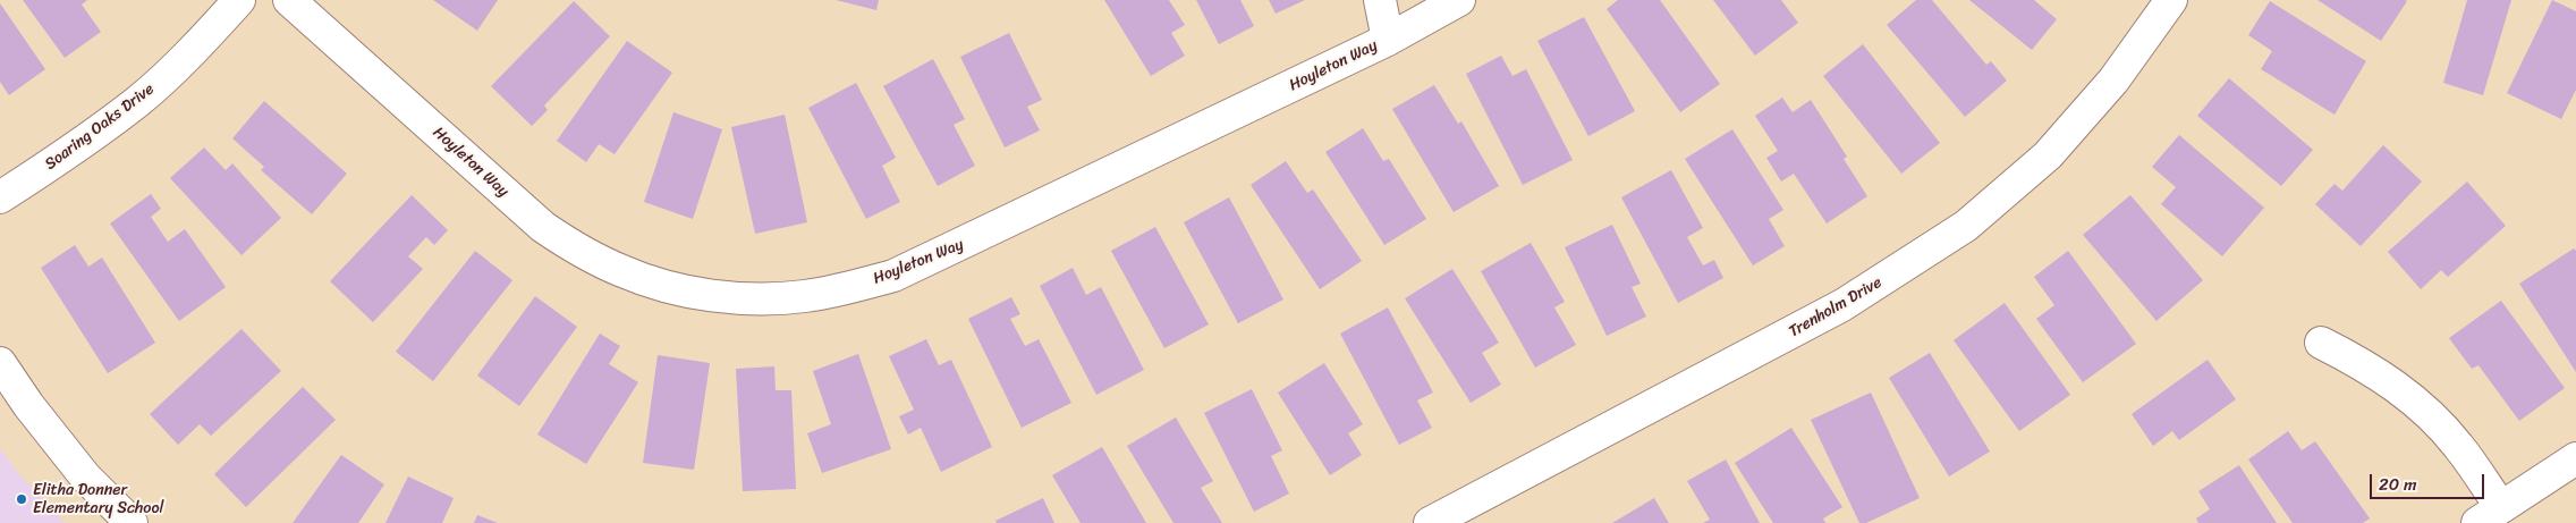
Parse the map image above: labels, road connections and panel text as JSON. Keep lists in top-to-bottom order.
{
  "streets": {
    "street": ["Hoyleton Way", "Soaring Oaks Drive", "Trenholm Drive"]
  },
  "places": ["Elitha Donner Elementary School"],
  "scale_bar": "20 m"
}
